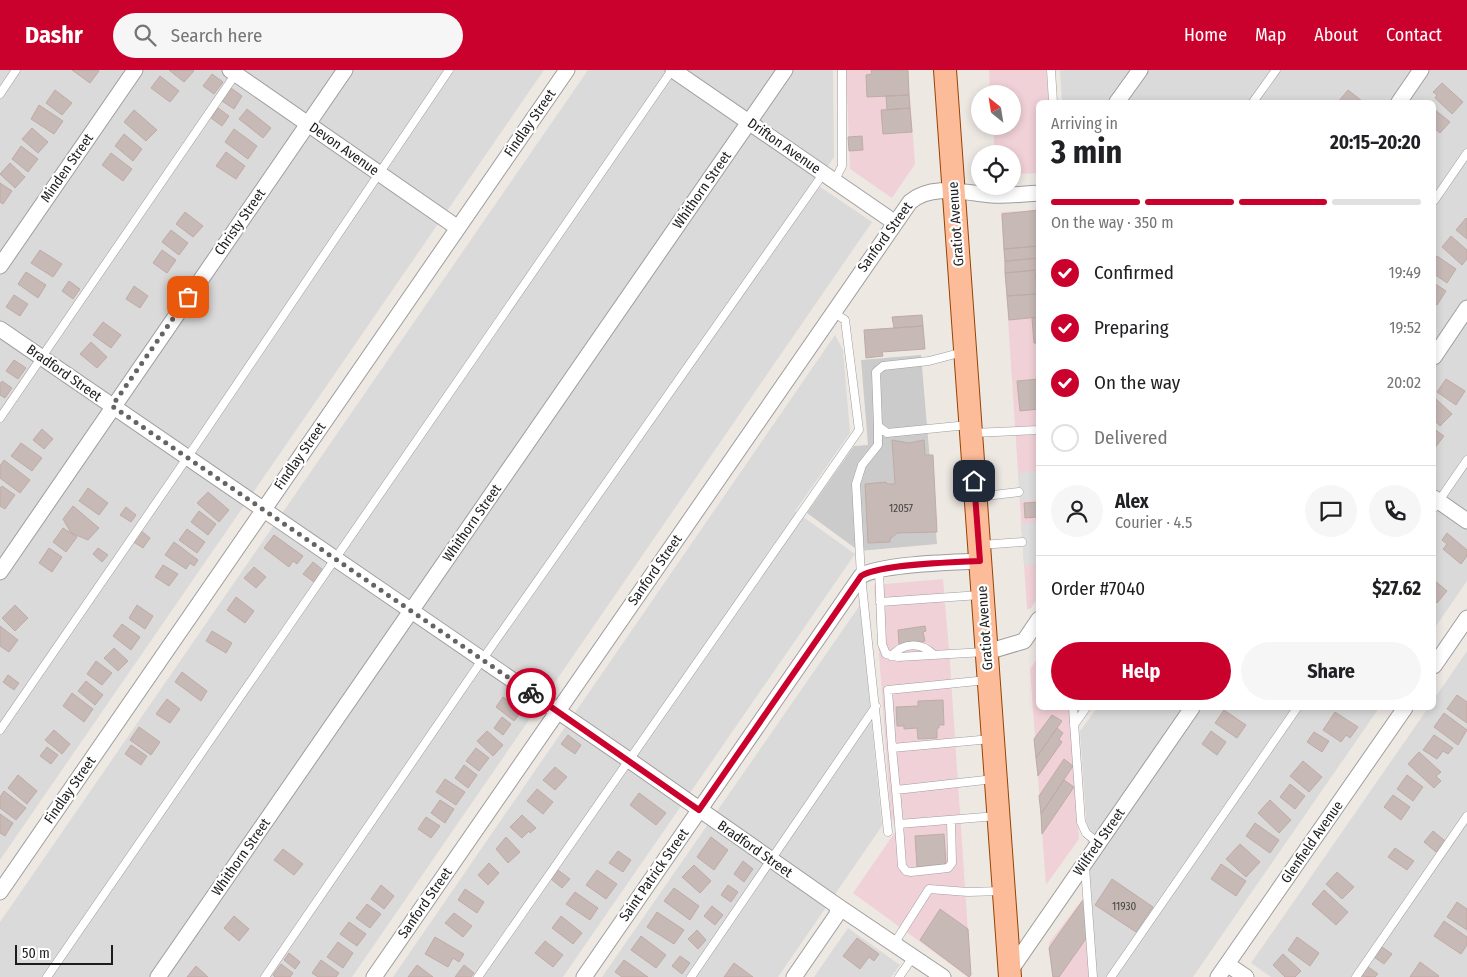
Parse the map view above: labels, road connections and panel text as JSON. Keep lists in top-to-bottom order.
{
  "streets": {
    "main road": ["Gratiot Avenue"],
    "street": [
      "Findlay Street",
      "Drifton Avenue",
      "Devon Avenue",
      "Minden Street",
      "Whithorn Street",
      "Christy Street",
      "Sanford Street",
      "Bradford Street",
      "Wilfred Street",
      "Glenfield Avenue",
      "Saint Patrick Street"
    ]
  },
  "crossings": [
    ["Findlay Street", "Devon Avenue"],
    ["Findlay Street", "Bradford Street"],
    ["Drifton Avenue", "Whithorn Street"],
    ["Drifton Avenue", "Sanford Street"],
    ["Devon Avenue", "Christy Street"],
    ["Whithorn Street", "Bradford Street"],
    ["Christy Street", "Bradford Street"],
    ["Gratiot Avenue", "Sanford Street"],
    ["Gratiot Avenue", "Wilfred Street"],
    ["Sanford Street", "Bradford Street"],
    ["Bradford Street", "Saint Patrick Street"]
  ],
  "house_numbers": ["12057", "11930"],
  "scale_bar": "50 m",
  "north": "top left",
  "page": {
    "header": "Dashr",
    "search": "Search here",
    "nav": [
      "Home",
      "Map",
      "About",
      "Contact"
    ],
    "heading": ["3 min", "Arriving in", "20:15–20:20"],
    "panel": [
      "Alex",
      "Courier · 4.5",
      "Order #7040",
      "$27.62"
    ],
    "bar": "On the way · 350 m",
    "list": [
      ["Confirmed", "19:49"],
      ["Preparing", "19:52"],
      ["On the way", "20:02"],
      "Delivered"
    ],
    "buttons": ["Help", "Share"],
    "scale": "50 m"
  }
}
